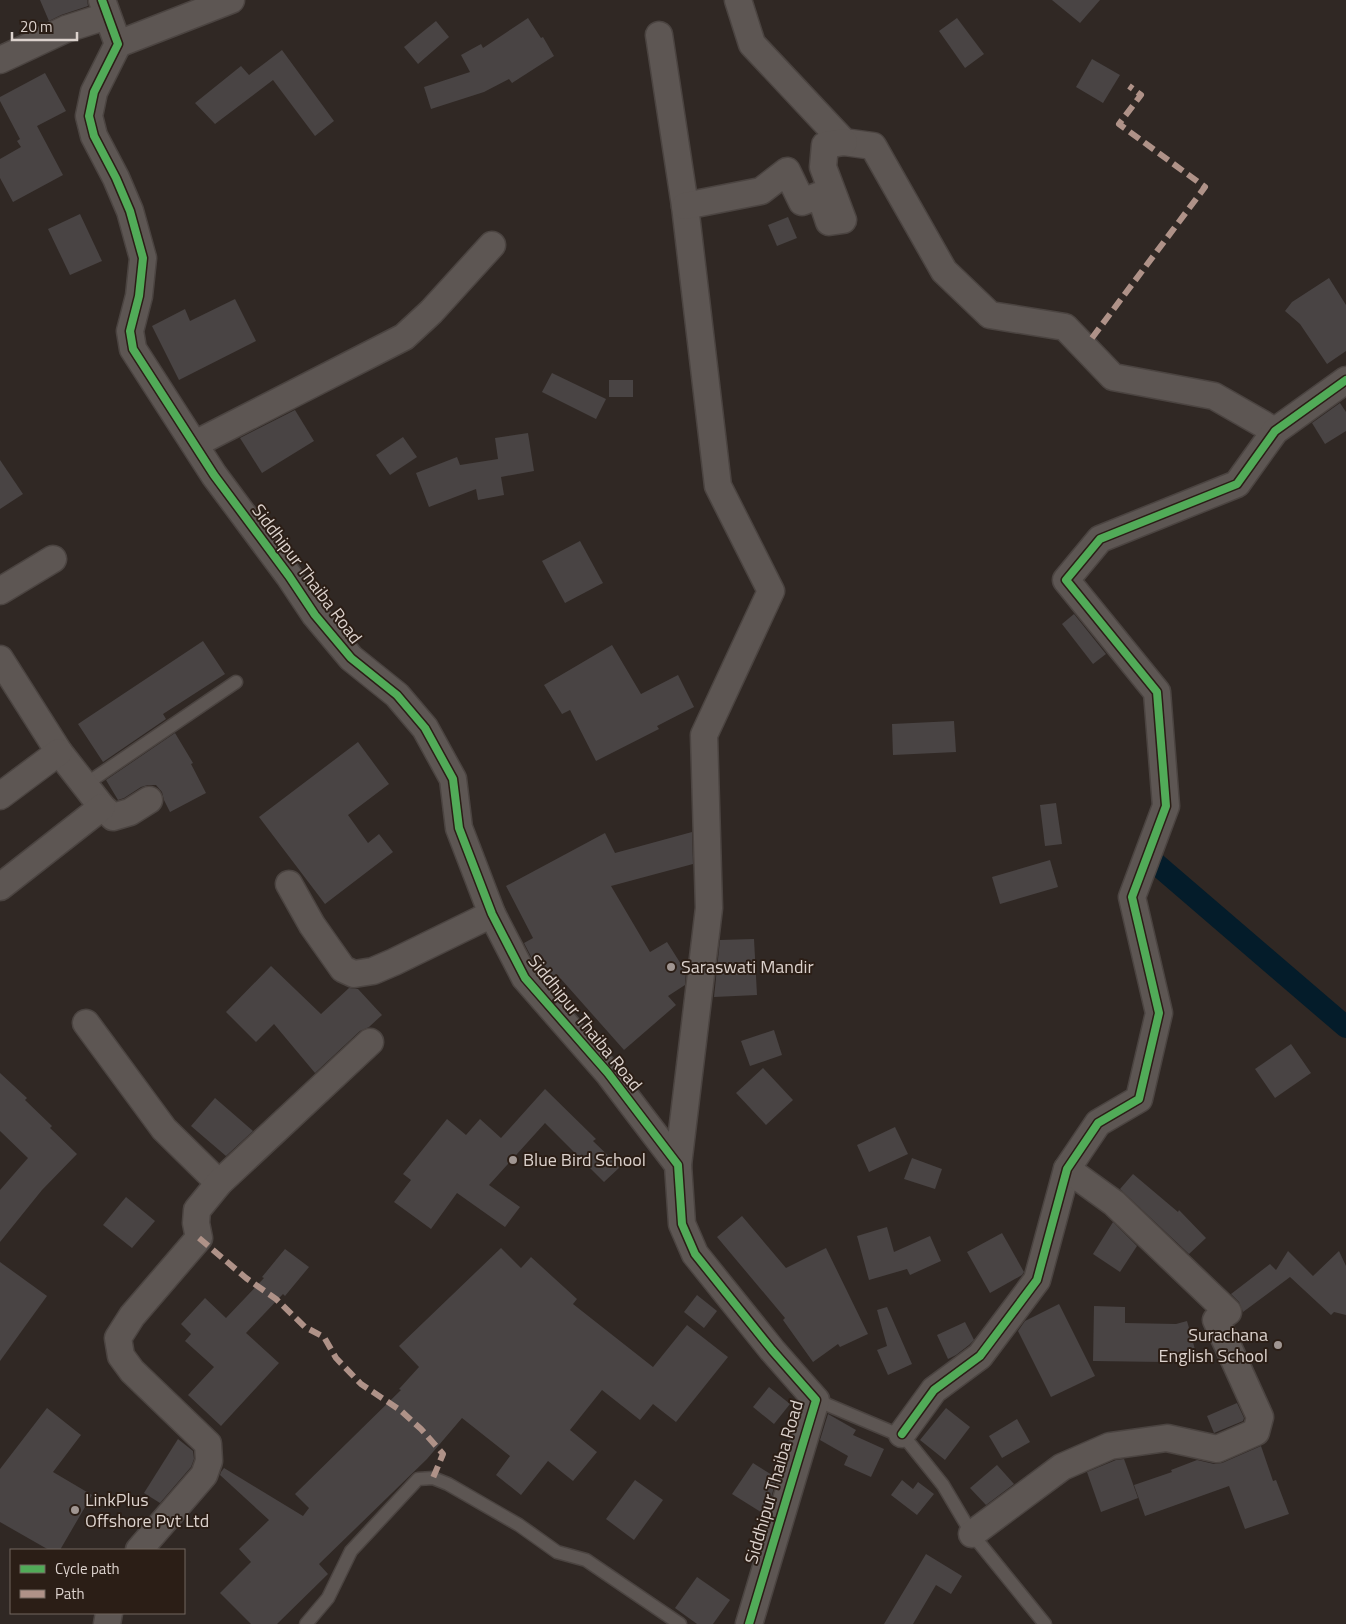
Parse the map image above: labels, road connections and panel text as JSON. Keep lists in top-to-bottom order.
{
  "streets": {
    "street": ["Siddhipur Thaiba Road"]
  },
  "places": [
    "Saraswati Mandir",
    "Blue Bird School",
    "Surachana English School",
    "LinkPlus Offshore Pvt Ltd"
  ],
  "legend": ["Cycle path", "Path"],
  "scale_bar": "20 m"
}
